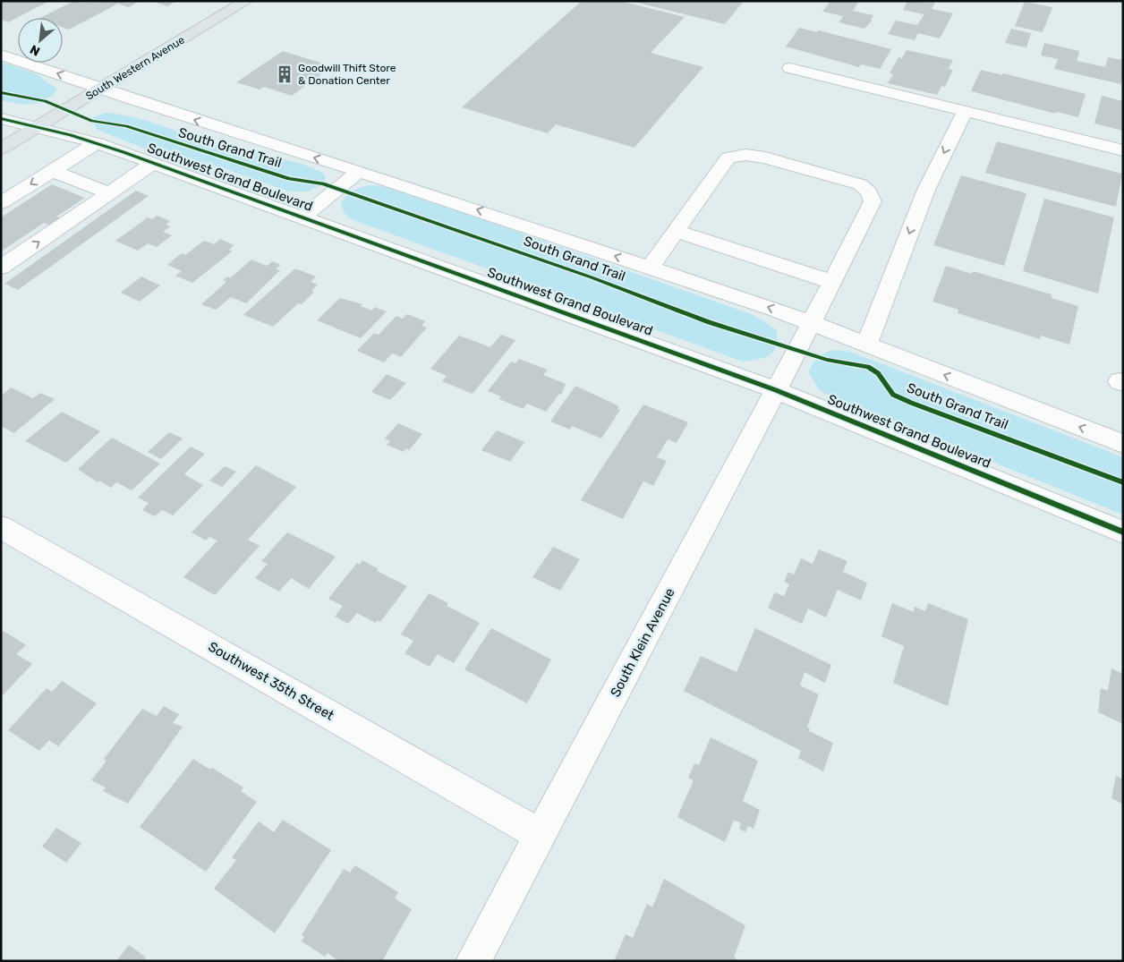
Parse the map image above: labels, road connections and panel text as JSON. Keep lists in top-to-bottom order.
{
  "streets": {
    "main road": ["South Western Avenue"],
    "street": ["Southwest Grand Boulevard", "South Klein Avenue", "Southwest 35th Street"],
    "cycle path": ["South Grand Trail"]
  },
  "crossings": [
    ["South Western Avenue", "Southwest Grand Boulevard"],
    ["Southwest Grand Boulevard", "South Klein Avenue"],
    ["South Klein Avenue", "Southwest 35th Street"]
  ],
  "places": {
    "building": ["Goodwill Thift Store & Donation Center"]
  },
  "north": "bottom left"
}
